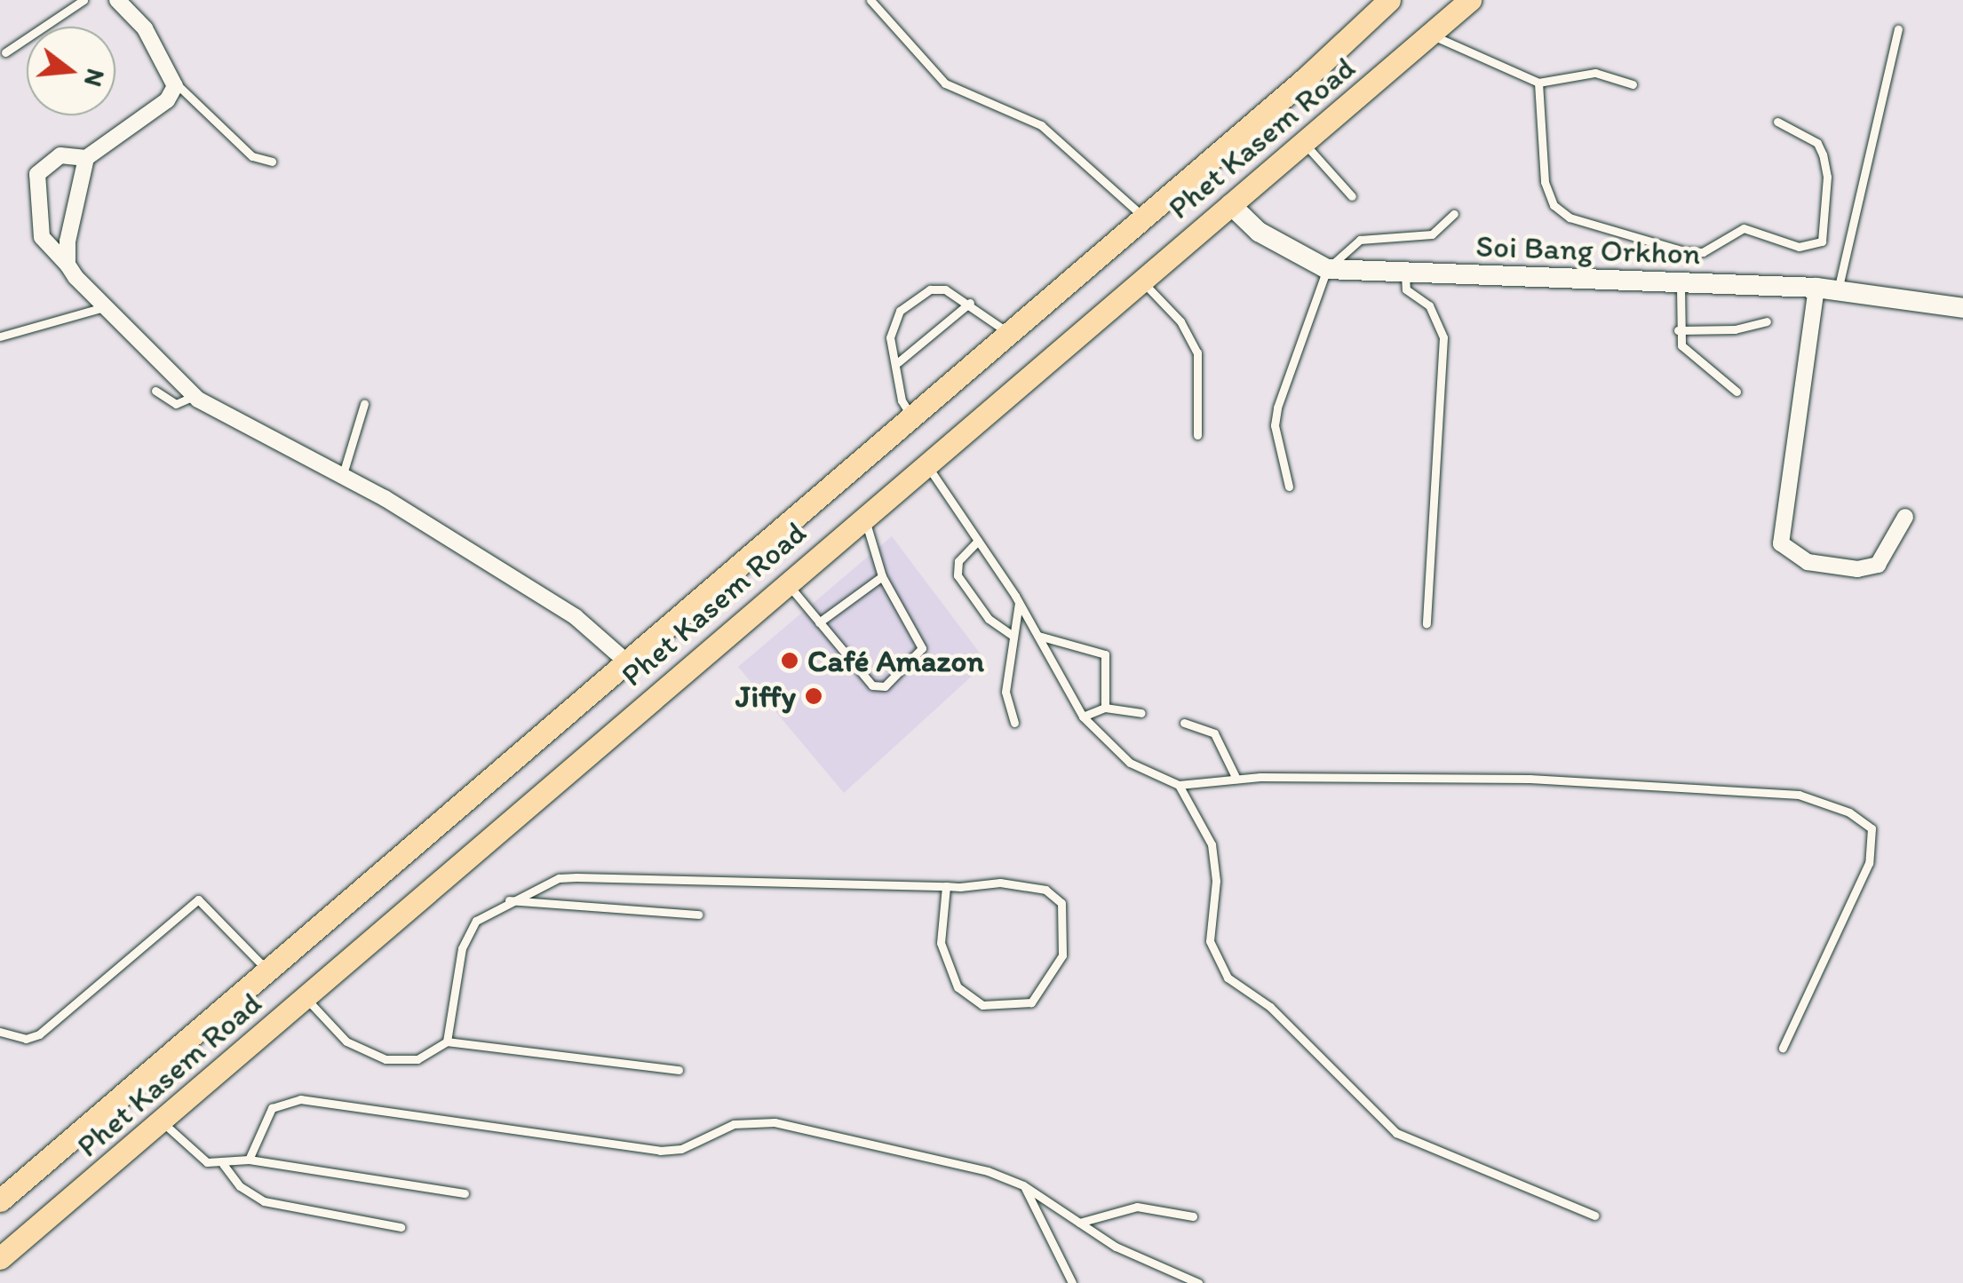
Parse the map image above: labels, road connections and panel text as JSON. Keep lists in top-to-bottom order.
{
  "streets": {
    "main road": ["Phet Kasem Road"],
    "street": ["Soi Bang Orkhon"]
  },
  "crossings": [
    ["Phet Kasem Road", "Soi Bang Orkhon"]
  ],
  "places": ["Café Amazon", "Jiffy"],
  "north": "right"
}
